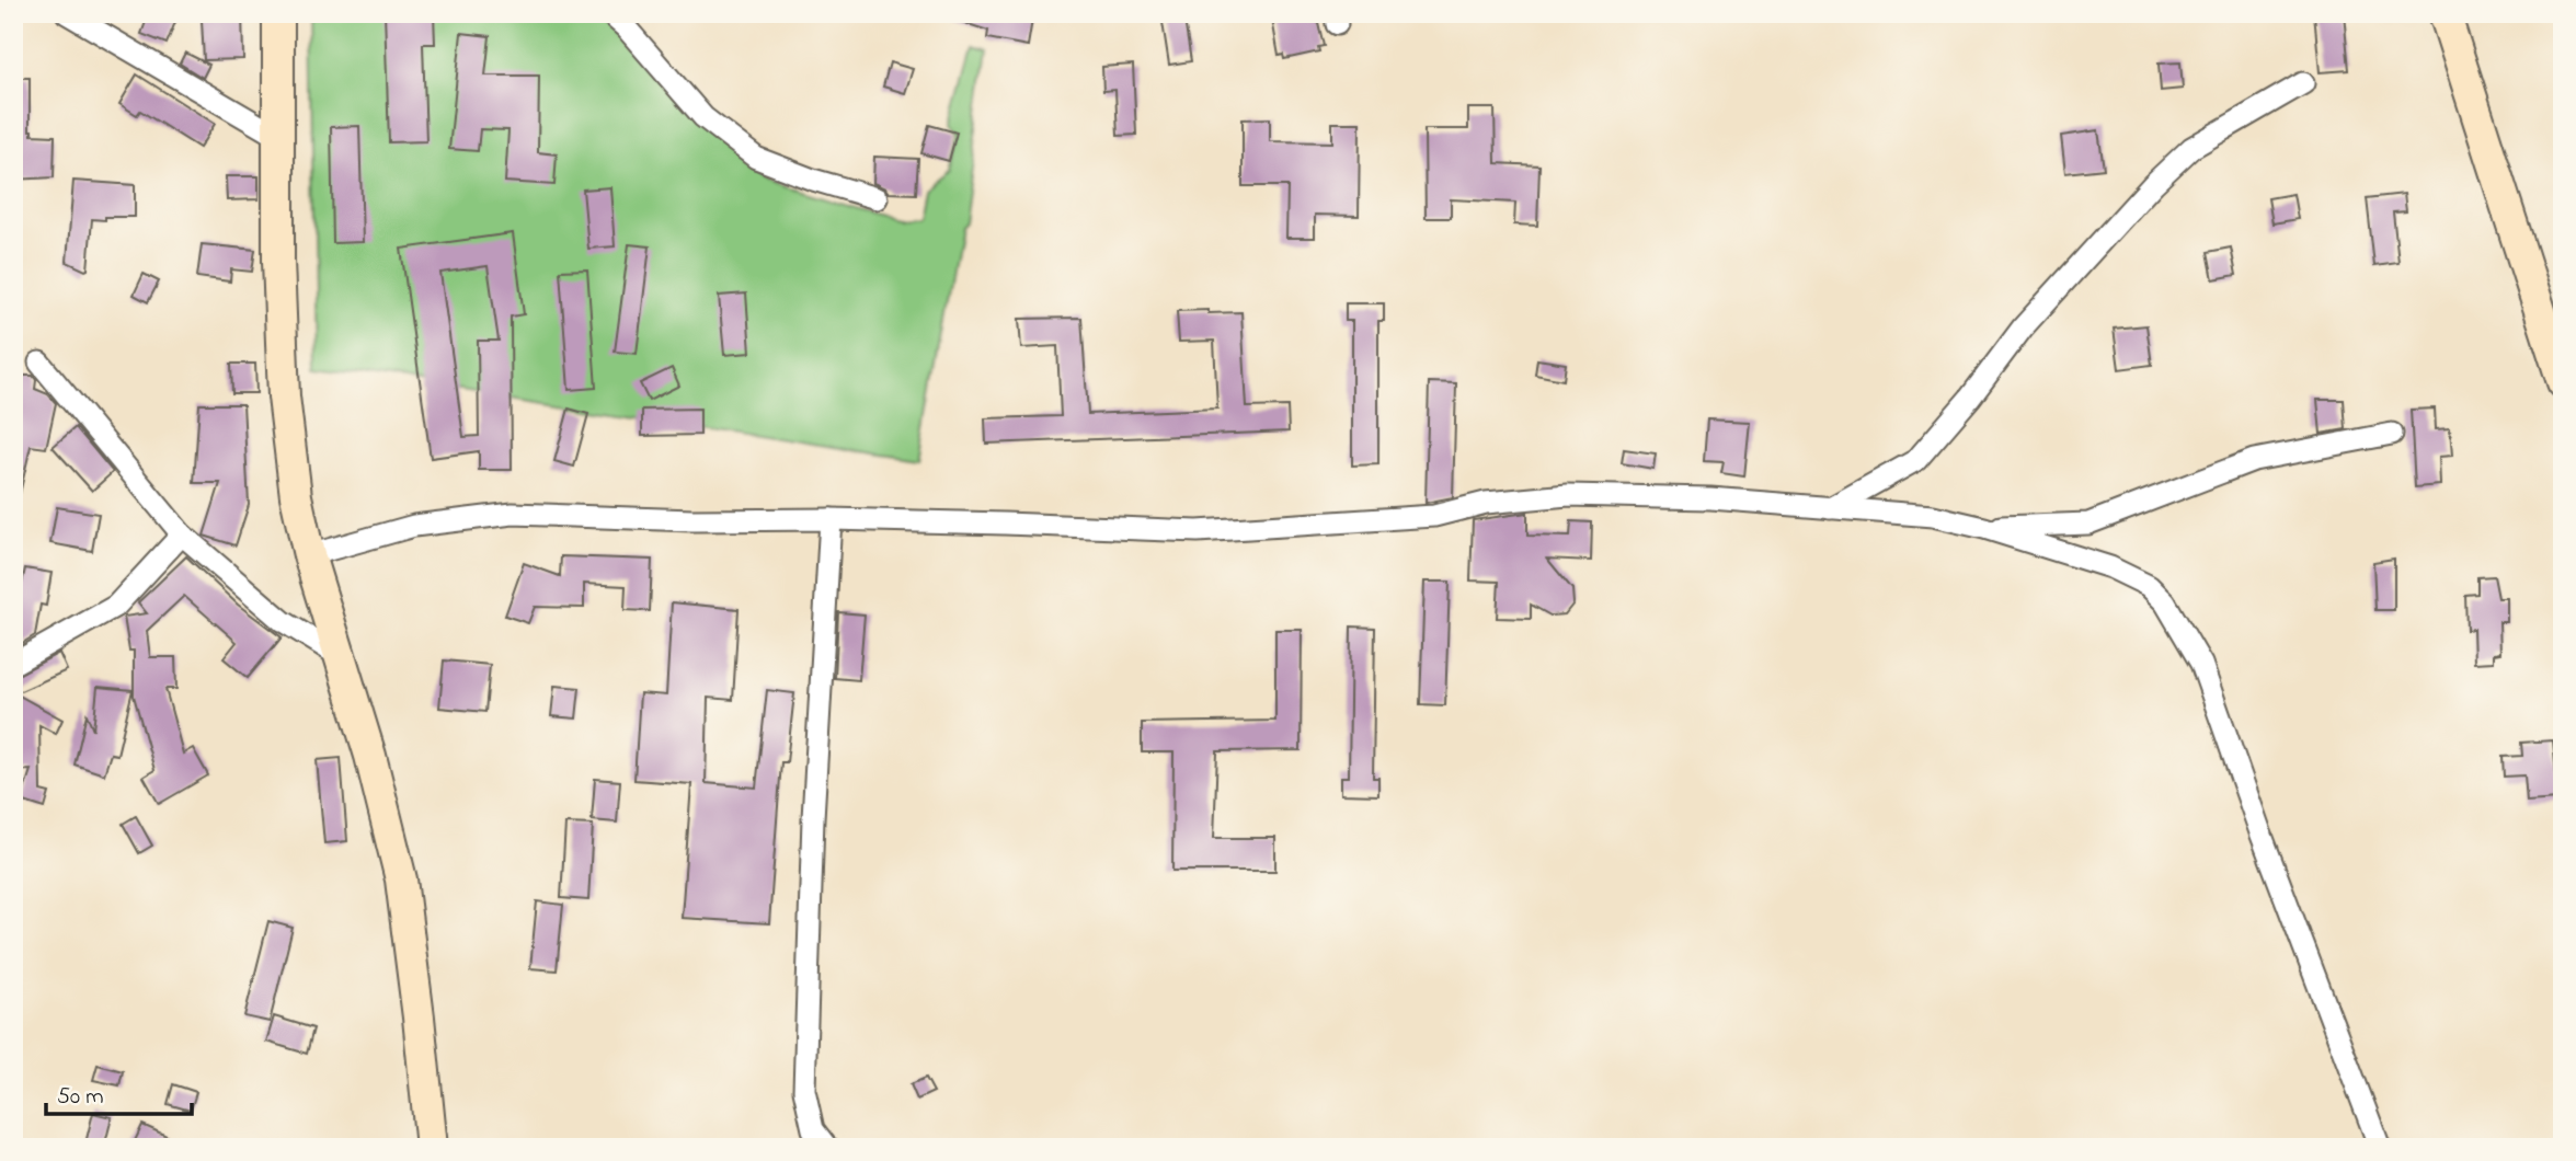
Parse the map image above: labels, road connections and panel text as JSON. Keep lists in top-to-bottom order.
{
  "scale_bar": "50 m"
}
